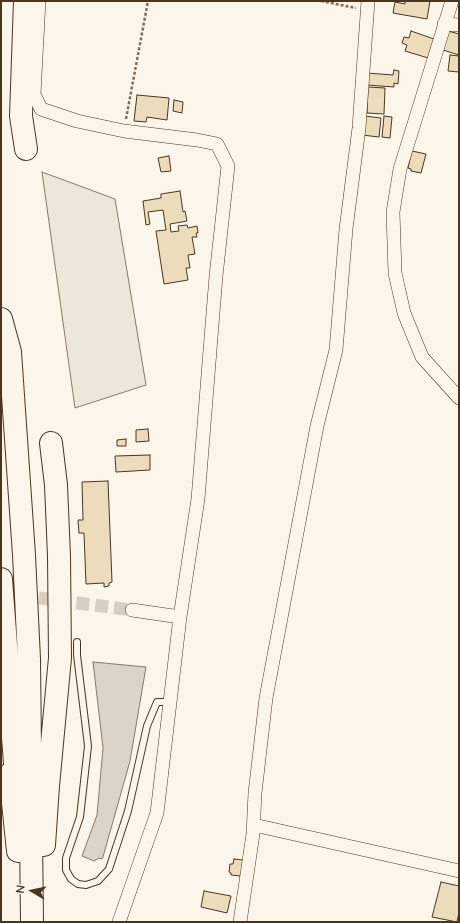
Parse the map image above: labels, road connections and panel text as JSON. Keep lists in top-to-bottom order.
{
  "north": "left"
}
